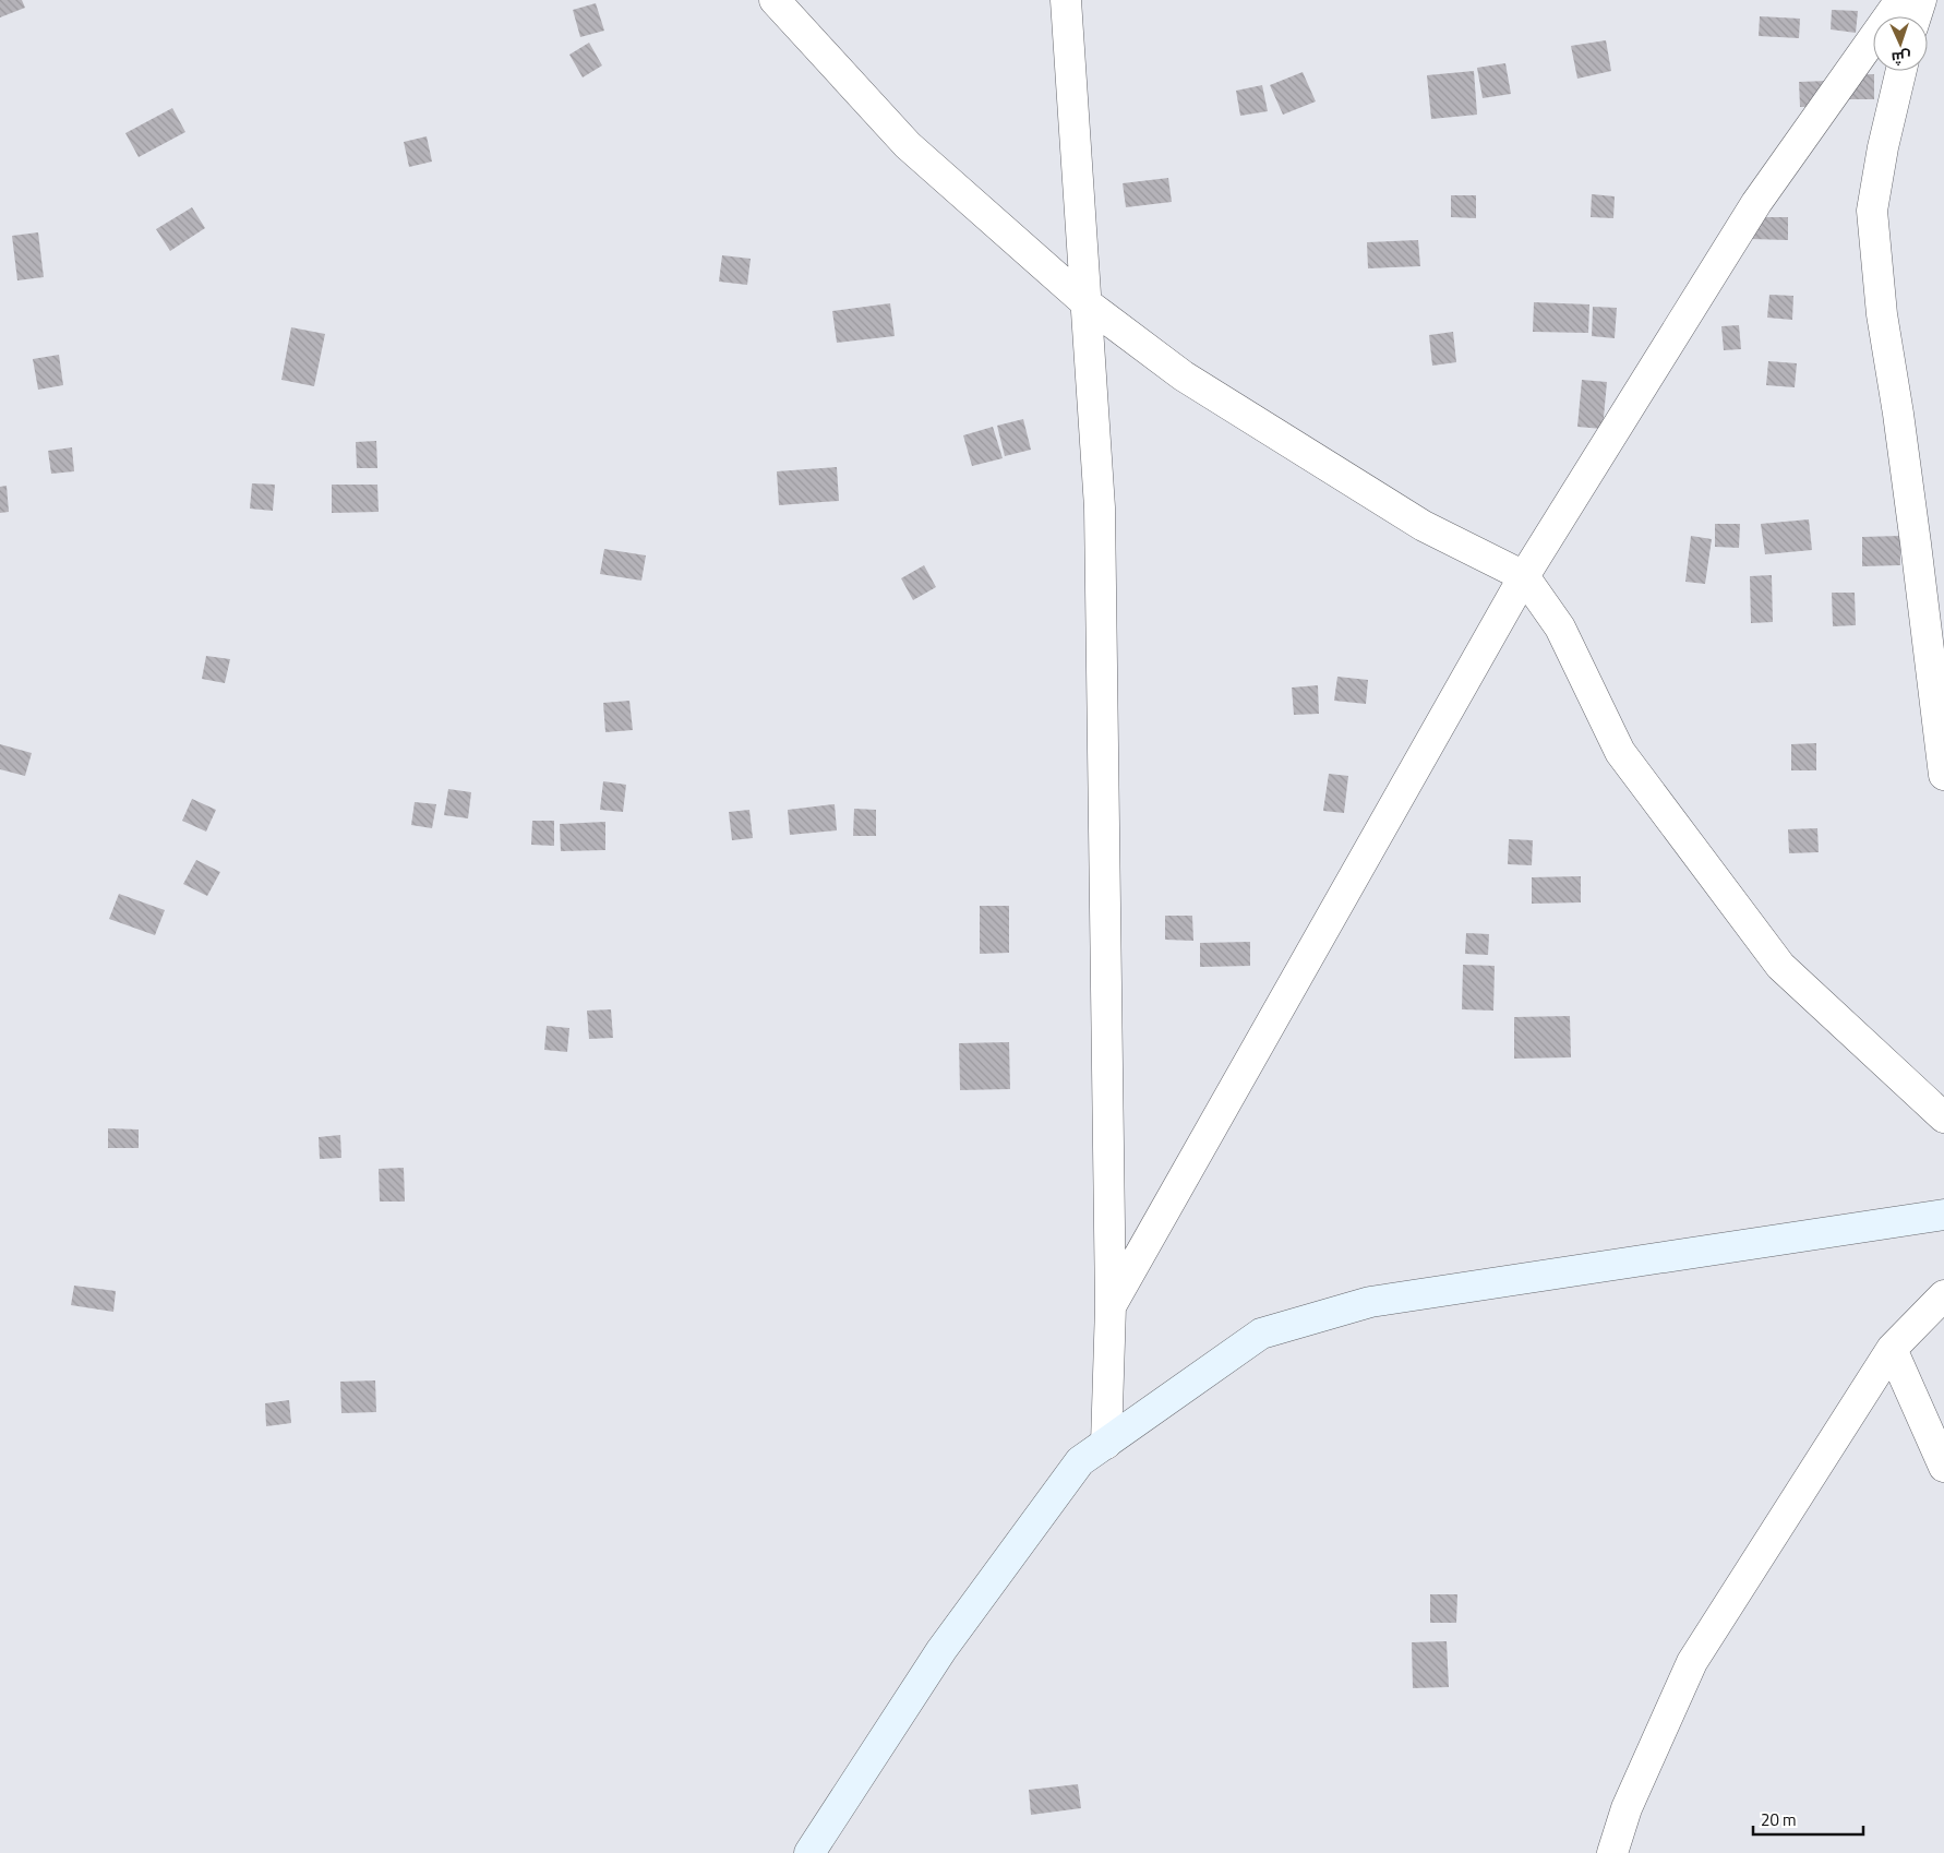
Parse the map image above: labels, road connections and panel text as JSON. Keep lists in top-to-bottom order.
{
  "scale_bar": "20 m",
  "north": "bottom"
}
